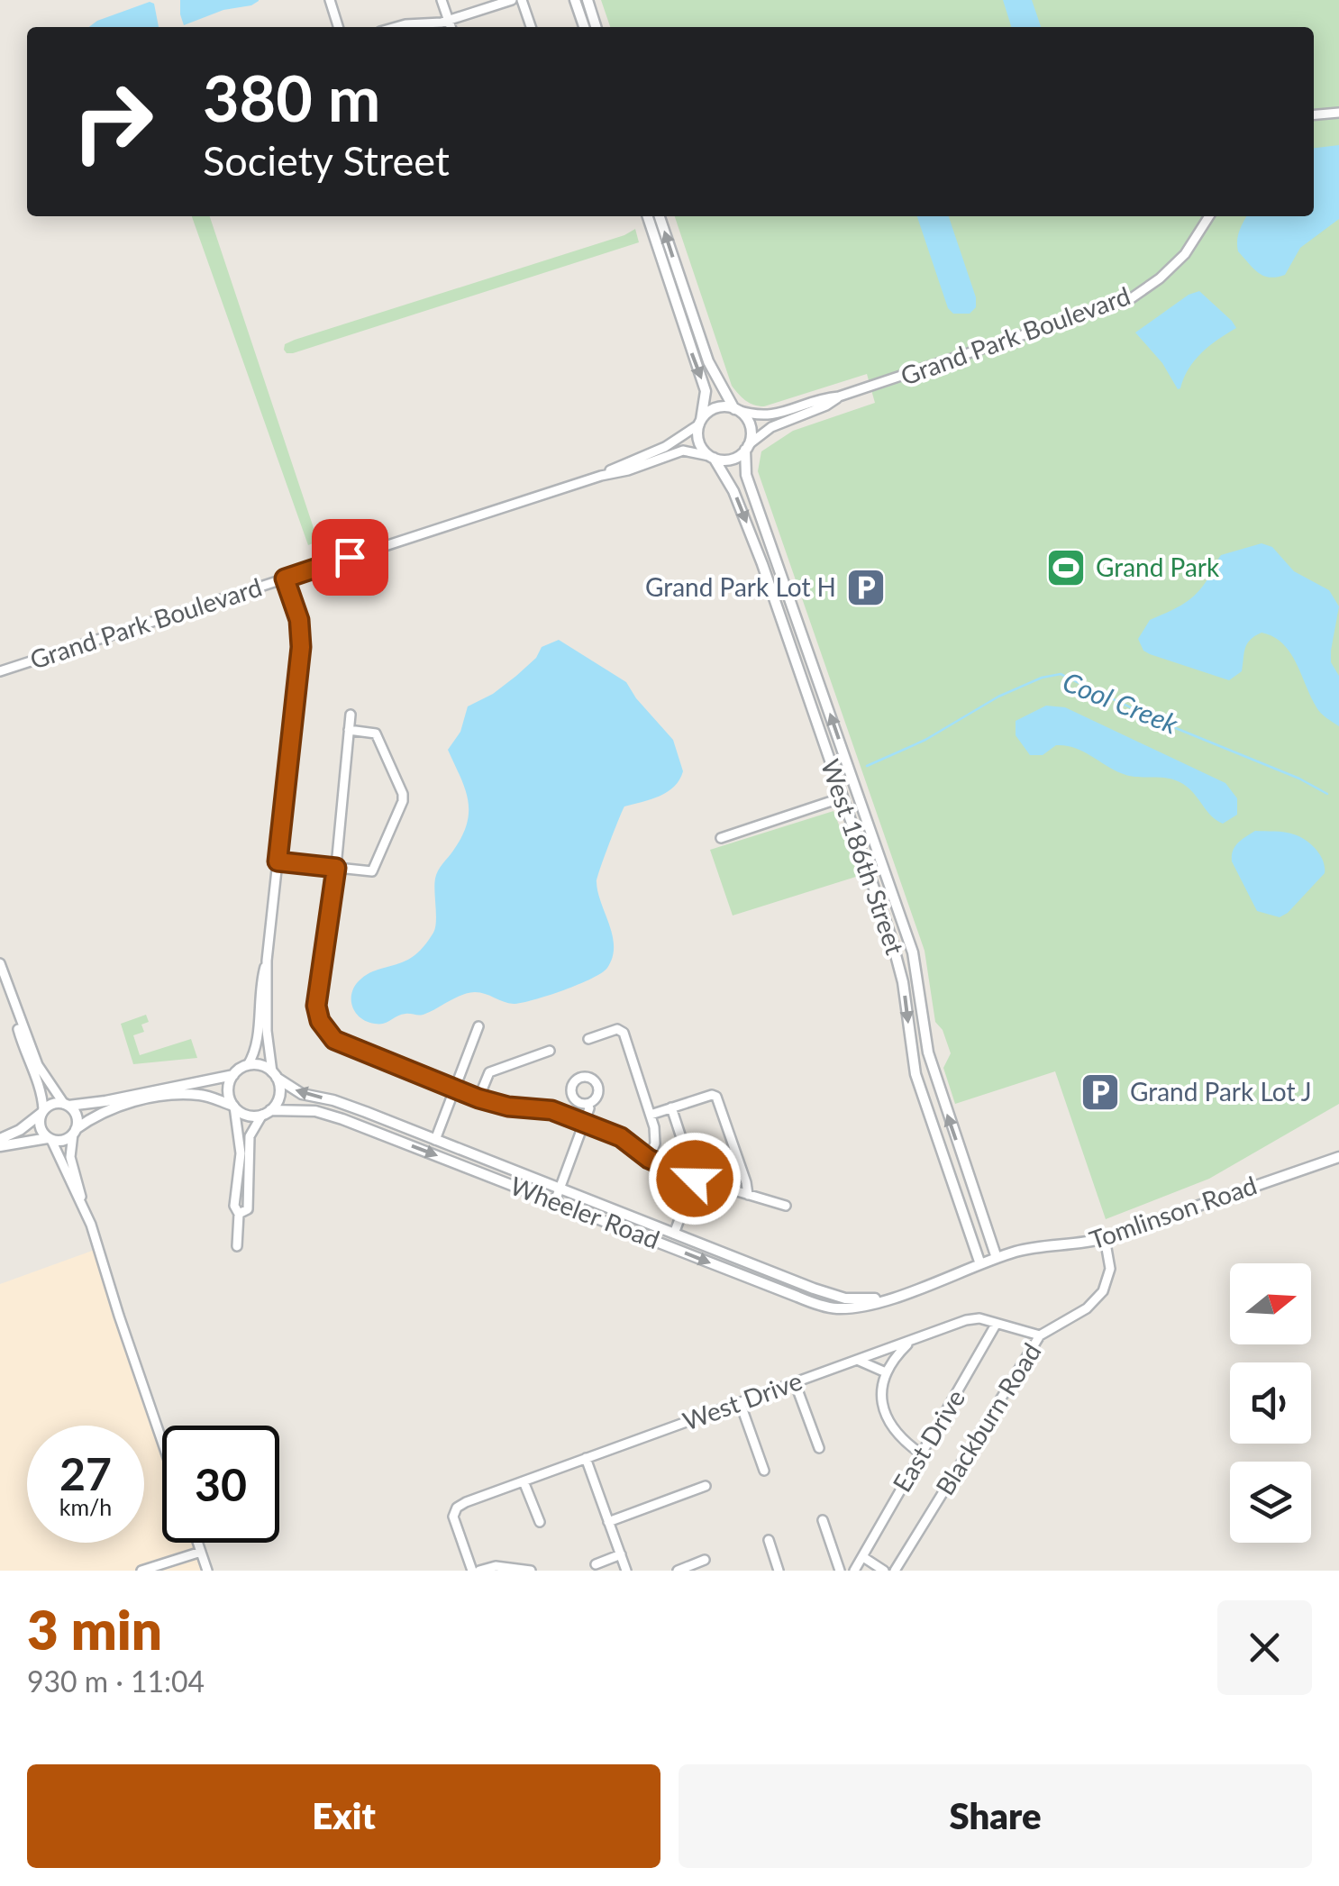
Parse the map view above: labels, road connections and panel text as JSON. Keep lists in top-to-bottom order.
{
  "streets": {
    "street": [
      "Grand Park Boulevard",
      "West 186th Street",
      "Wheeler Road",
      "Tomlinson Road",
      "West Drive",
      "Blackburn Road",
      "East Drive"
    ]
  },
  "crossings": [
    ["Grand Park Boulevard", "West 186th Street"],
    ["West 186th Street", "Wheeler Road"],
    ["West 186th Street", "Tomlinson Road"],
    ["Wheeler Road", "Tomlinson Road"],
    ["Tomlinson Road", "Blackburn Road"],
    ["West Drive", "Blackburn Road"],
    ["West Drive", "East Drive"]
  ],
  "water": ["Cool Creek"],
  "places": {
    "sports": ["Grand Park"],
    "parking": ["Grand Park Lot H", "Grand Park Lot J"]
  },
  "north": "right",
  "page": {
    "turn": ["380 m", "Society Street"],
    "speed": "27 km/h",
    "limit": "30",
    "heading": ["3 min", "930 m · 11:04"],
    "buttons": ["Exit", "Share"]
  }
}
